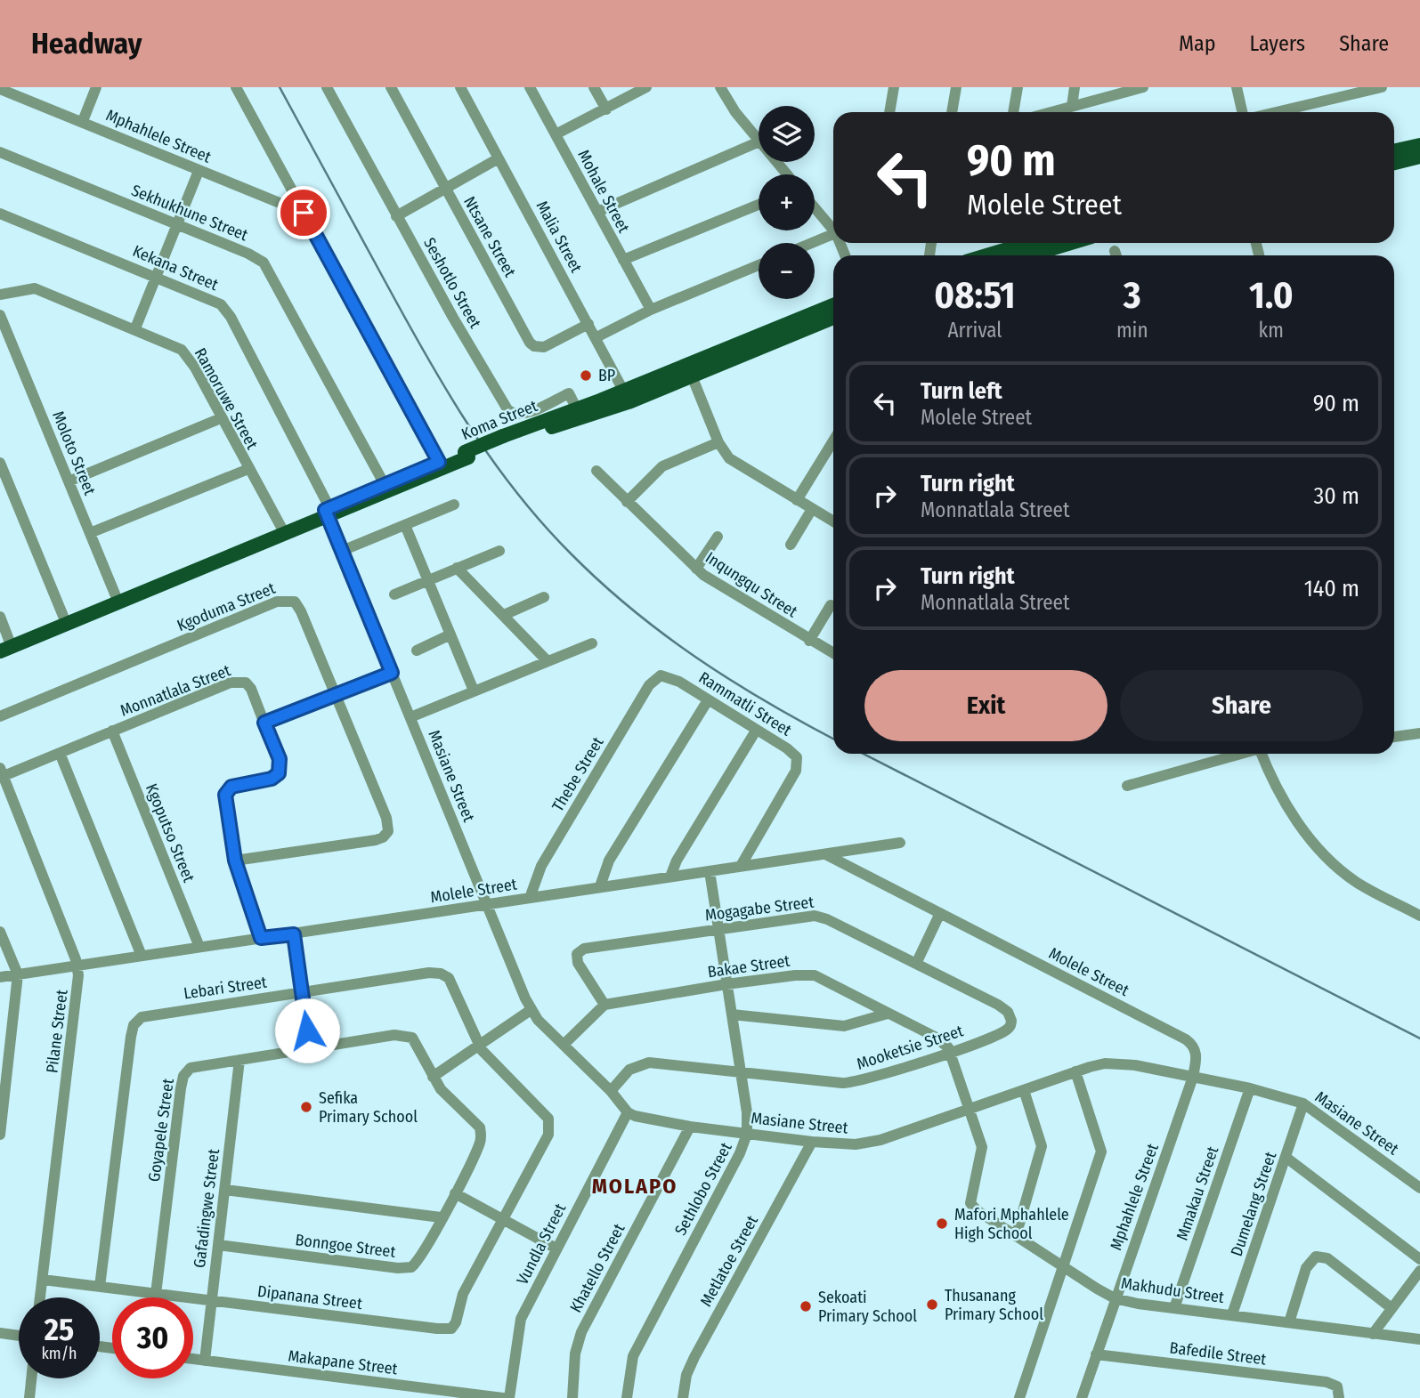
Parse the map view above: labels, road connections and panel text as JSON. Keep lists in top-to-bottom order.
{
  "streets": {
    "main road": ["Koma Street"],
    "street": [
      "Mphahlele Street",
      "Mohale Street",
      "Sekhukhune Street",
      "Ntsane Street",
      "Malia Street",
      "Kekana Street",
      "Seshotlo Street",
      "Ramoruwe Street",
      "Moloto Street",
      "Inqungqu Street",
      "Kgoduma Street",
      "Monnatlala Street",
      "Rammatli Street",
      "Thebe Street",
      "Masiane Street",
      "Kgoputso Street",
      "Molele Street",
      "Mogagabe Street",
      "Bakae Street",
      "Lebari Street",
      "Pilane Street",
      "Mooketsie Street",
      "Goyapele Street",
      "Sethlobo Street",
      "Mmakau Street",
      "Dumelang Street",
      "Gafadingwe Street",
      "Vundla Street",
      "Bonngoe Street",
      "Metlatoe Street",
      "Khatello Street",
      "Makhudu Street",
      "Dipanana Street",
      "Bafedile Street",
      "Makapane Street"
    ]
  },
  "crossings": [
    ["Mphahlele Street", "Masiane Street"],
    ["Mphahlele Street", "Molele Street"],
    ["Mphahlele Street", "Makhudu Street"],
    ["Mphahlele Street", "Bafedile Street"],
    ["Sekhukhune Street", "Koma Street"],
    ["Ntsane Street", "Malia Street"],
    ["Malia Street", "Koma Street"],
    ["Kekana Street", "Koma Street"],
    ["Kekana Street", "Masiane Street"],
    ["Seshotlo Street", "Koma Street"],
    ["Ramoruwe Street", "Koma Street"],
    ["Koma Street", "Moloto Street"],
    ["Koma Street", "Masiane Street"],
    ["Kgoduma Street", "Monnatlala Street"],
    ["Monnatlala Street", "Kgoputso Street"],
    ["Monnatlala Street", "Molele Street"],
    ["Monnatlala Street", "Pilane Street"],
    ["Rammatli Street", "Thebe Street"],
    ["Rammatli Street", "Molele Street"],
    ["Thebe Street", "Molele Street"],
    ["Masiane Street", "Molele Street"],
    ["Masiane Street", "Mooketsie Street"],
    ["Masiane Street", "Sethlobo Street"],
    ["Masiane Street", "Mmakau Street"],
    ["Masiane Street", "Dumelang Street"],
    ["Masiane Street", "Vundla Street"],
    ["Masiane Street", "Metlatoe Street"],
    ["Masiane Street", "Khatello Street"],
    ["Masiane Street", "Makhudu Street"],
    ["Kgoputso Street", "Molele Street"],
    ["Molele Street", "Pilane Street"],
    ["Molele Street", "Sethlobo Street"],
    ["Mogagabe Street", "Bakae Street"],
    ["Mogagabe Street", "Mooketsie Street"],
    ["Mogagabe Street", "Sethlobo Street"],
    ["Bakae Street", "Mooketsie Street"],
    ["Bakae Street", "Sethlobo Street"],
    ["Lebari Street", "Dipanana Street"],
    ["Pilane Street", "Dipanana Street"],
    ["Mooketsie Street", "Sethlobo Street"],
    ["Goyapele Street", "Gafadingwe Street"],
    ["Goyapele Street", "Bonngoe Street"],
    ["Goyapele Street", "Dipanana Street"],
    ["Mmakau Street", "Makhudu Street"],
    ["Dumelang Street", "Makhudu Street"],
    ["Gafadingwe Street", "Bonngoe Street"],
    ["Gafadingwe Street", "Dipanana Street"],
    ["Gafadingwe Street", "Makapane Street"]
  ],
  "districts": ["MOLAPO"],
  "places": [
    "BP",
    "Sefika Primary School",
    "Mafori Mphahlele High School",
    "Thusanang Primary School",
    "Sekoati Primary School"
  ],
  "page": {
    "header": "Headway",
    "nav": ["Map", "Layers", "Share"],
    "map_buttons": ["+", "−"],
    "turn": ["90 m", "Molele Street"],
    "eta": [
      "08:51",
      "Arrival",
      "3",
      "min",
      "1.0",
      "km"
    ],
    "list": [
      {
        "name": "Turn left",
        "note": "Molele Street",
        "value": "90 m"
      },
      {
        "name": "Turn right",
        "note": "Monnatlala Street",
        "value": "30 m"
      },
      {
        "name": "Turn right",
        "note": "Monnatlala Street",
        "value": "140 m"
      }
    ],
    "buttons": ["Exit", "Share"],
    "speed": "25 km/h",
    "limit": "30"
  }
}
